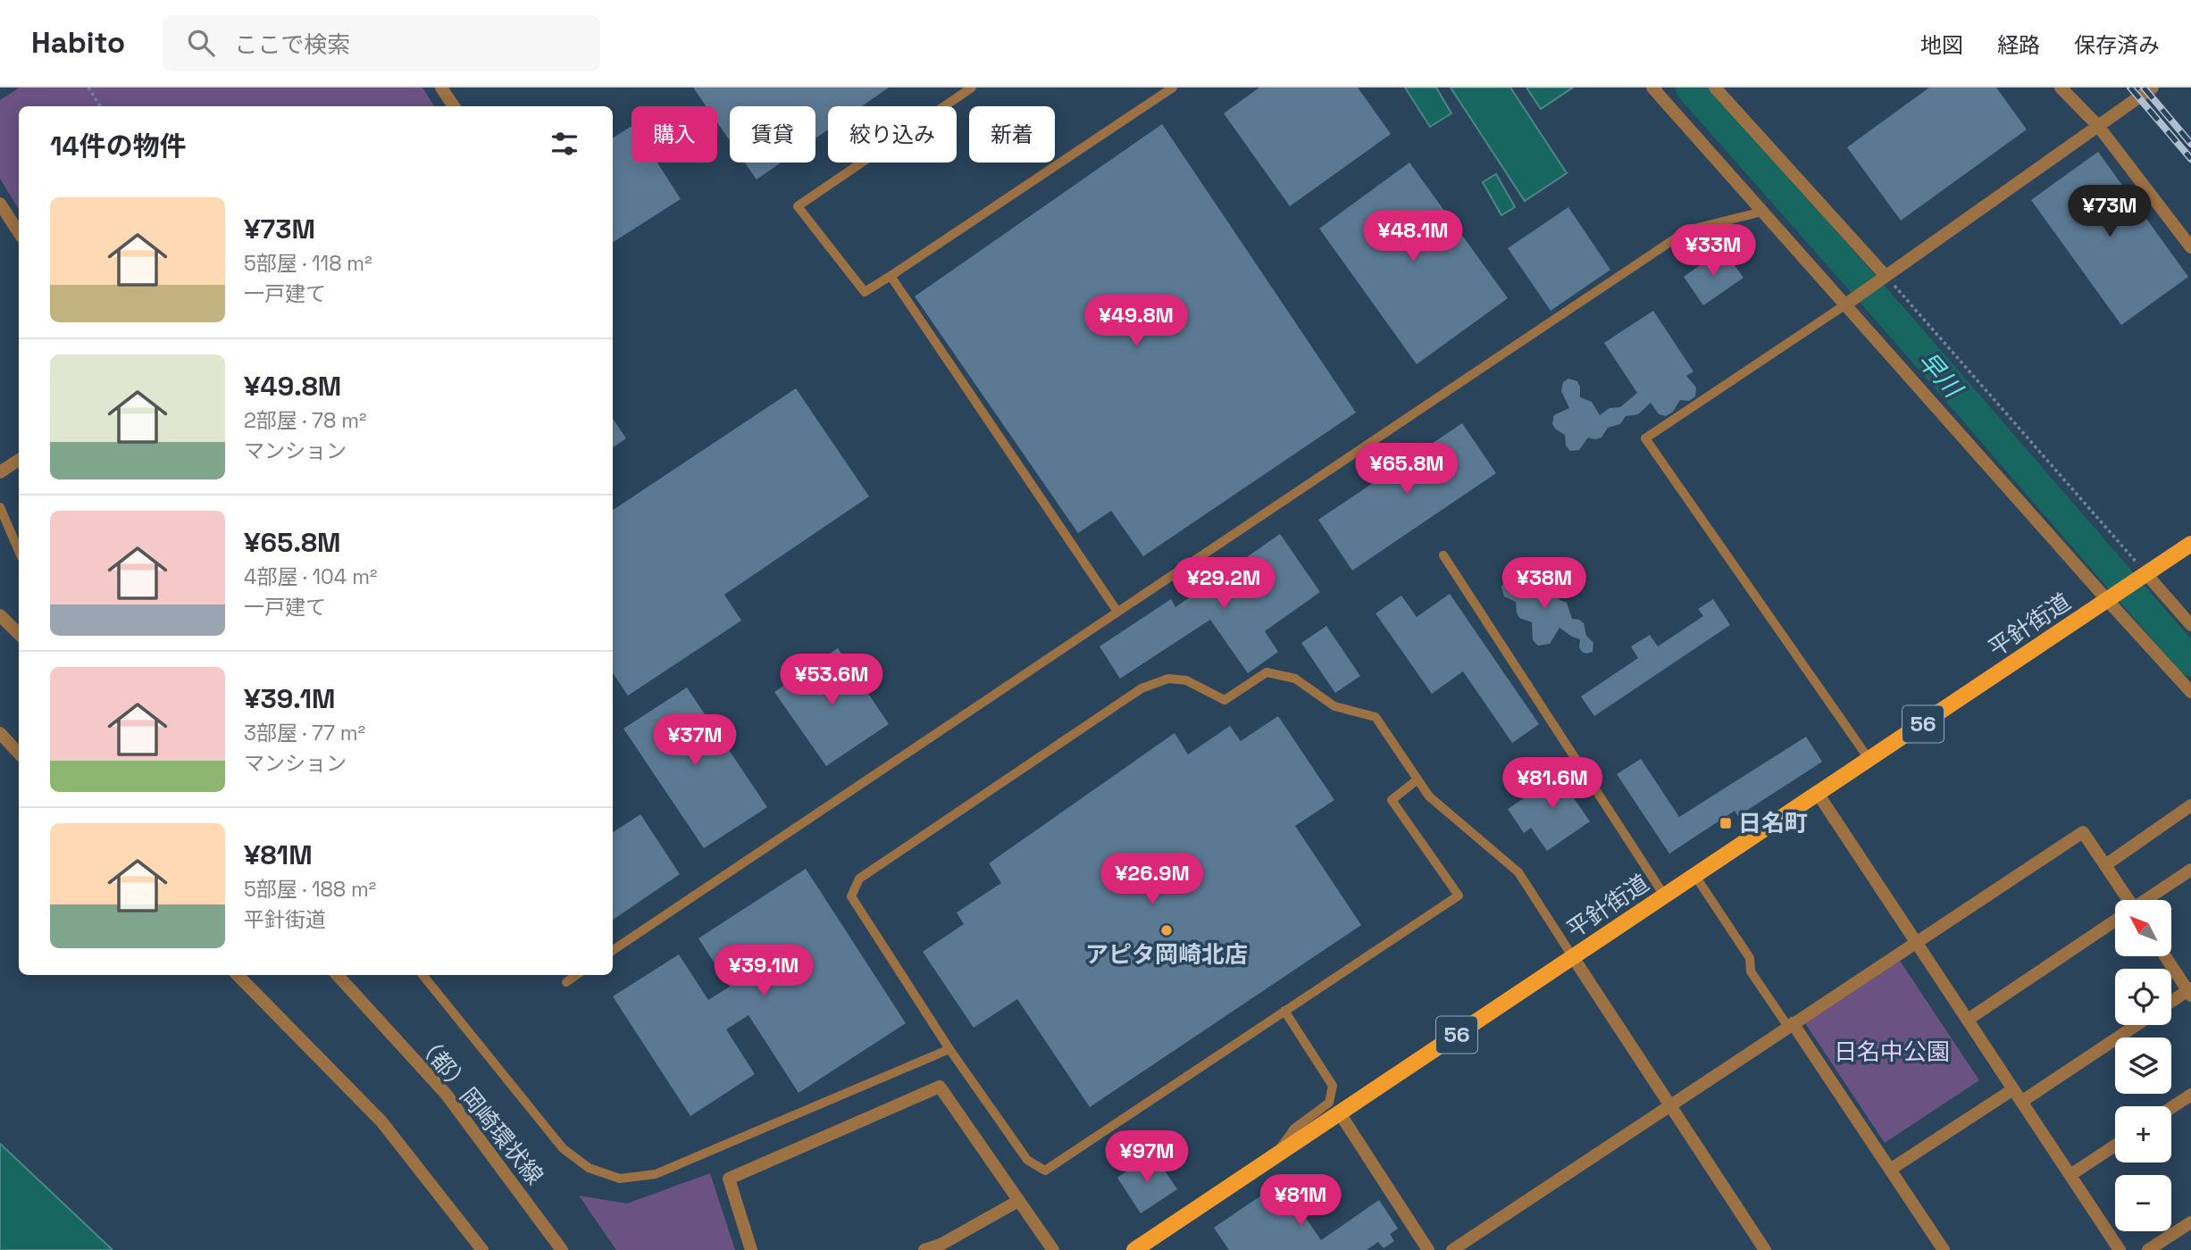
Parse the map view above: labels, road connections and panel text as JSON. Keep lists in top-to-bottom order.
{
  "streets": {
    "main road": ["平針街道", "56"],
    "street": ["（都）岡崎環状線"]
  },
  "crossings": [
    ["平針街道", "56"]
  ],
  "water": ["早川"],
  "parks": ["日名中公園"],
  "places": {
    "transit": ["日名町"],
    "other": ["アピタ岡崎北店"]
  },
  "north": "top left",
  "page": {
    "header": "Habito",
    "search": "ここで検索",
    "nav": ["地図", "経路", "保存済み"],
    "chip": [
      "購入",
      "賃貸",
      "絞り込み",
      "新着"
    ],
    "heading": "14件の物件",
    "list": [
      {
        "name": "¥73M",
        "note": "5部屋 · 118 m² · 一戸建て"
      },
      {
        "name": "¥49.8M",
        "note": "2部屋 · 78 m² · マンション"
      },
      {
        "name": "¥65.8M",
        "note": "4部屋 · 104 m² · 一戸建て"
      },
      {
        "name": "¥39.1M",
        "note": "3部屋 · 77 m² · マンション"
      },
      {
        "name": "¥81M",
        "note": "5部屋 · 188 m² · 平針街道"
      }
    ],
    "price": [
      "¥73M",
      "¥48.1M",
      "¥33M",
      "¥49.8M",
      "¥65.8M",
      "¥29.2M",
      "¥38M",
      "¥53.6M",
      "¥37M",
      "¥81.6M",
      "¥26.9M",
      "¥39.1M",
      "¥97M",
      "¥81M"
    ],
    "map_buttons": ["+", "−"]
  }
}
